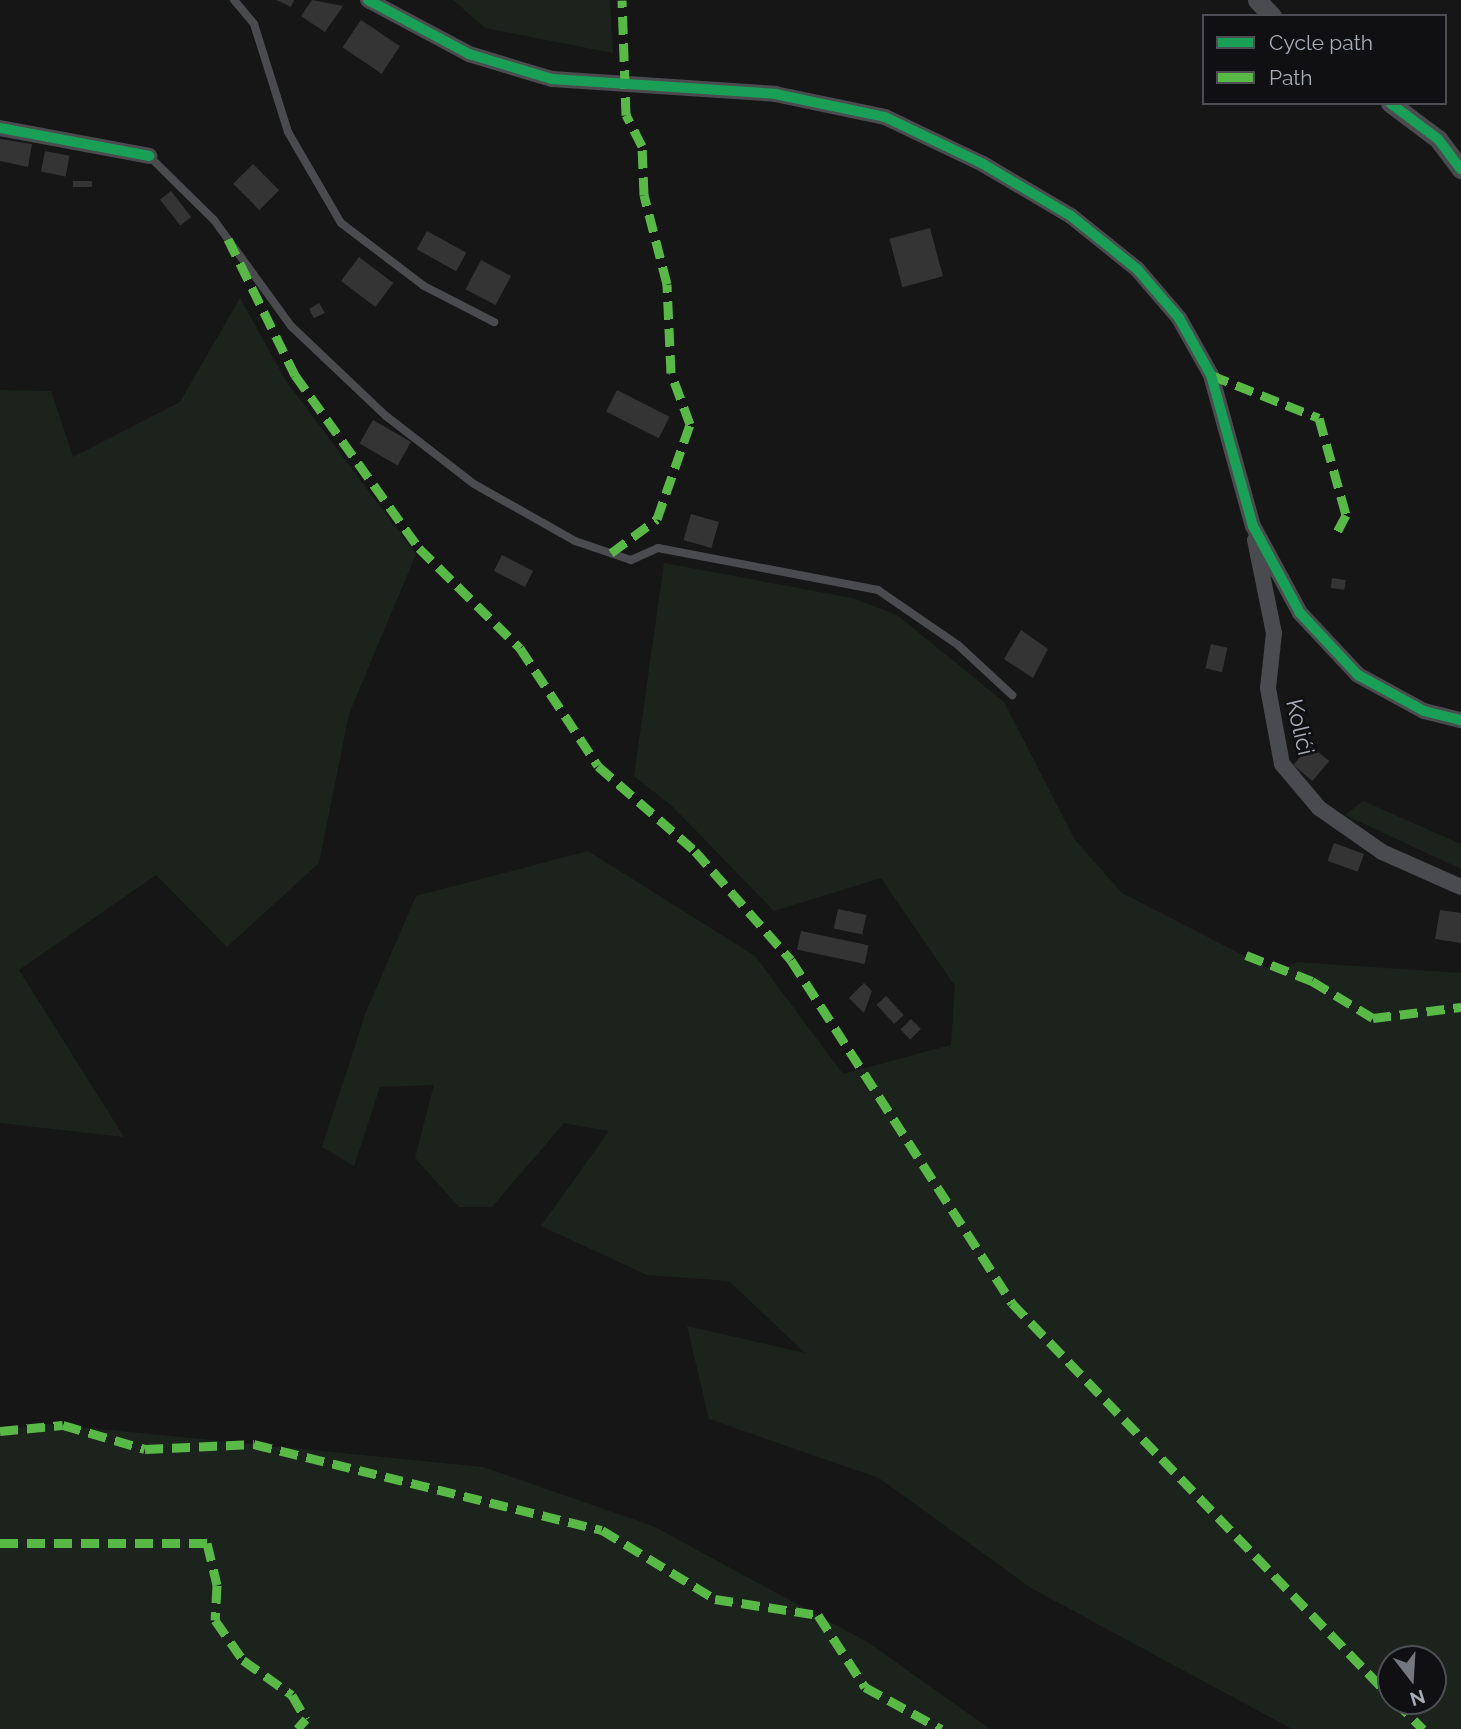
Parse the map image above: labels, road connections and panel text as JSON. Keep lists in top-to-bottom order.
{
  "streets": {
    "street": ["Kolići"]
  },
  "legend": ["Cycle path", "Path"],
  "north": "bottom"
}
